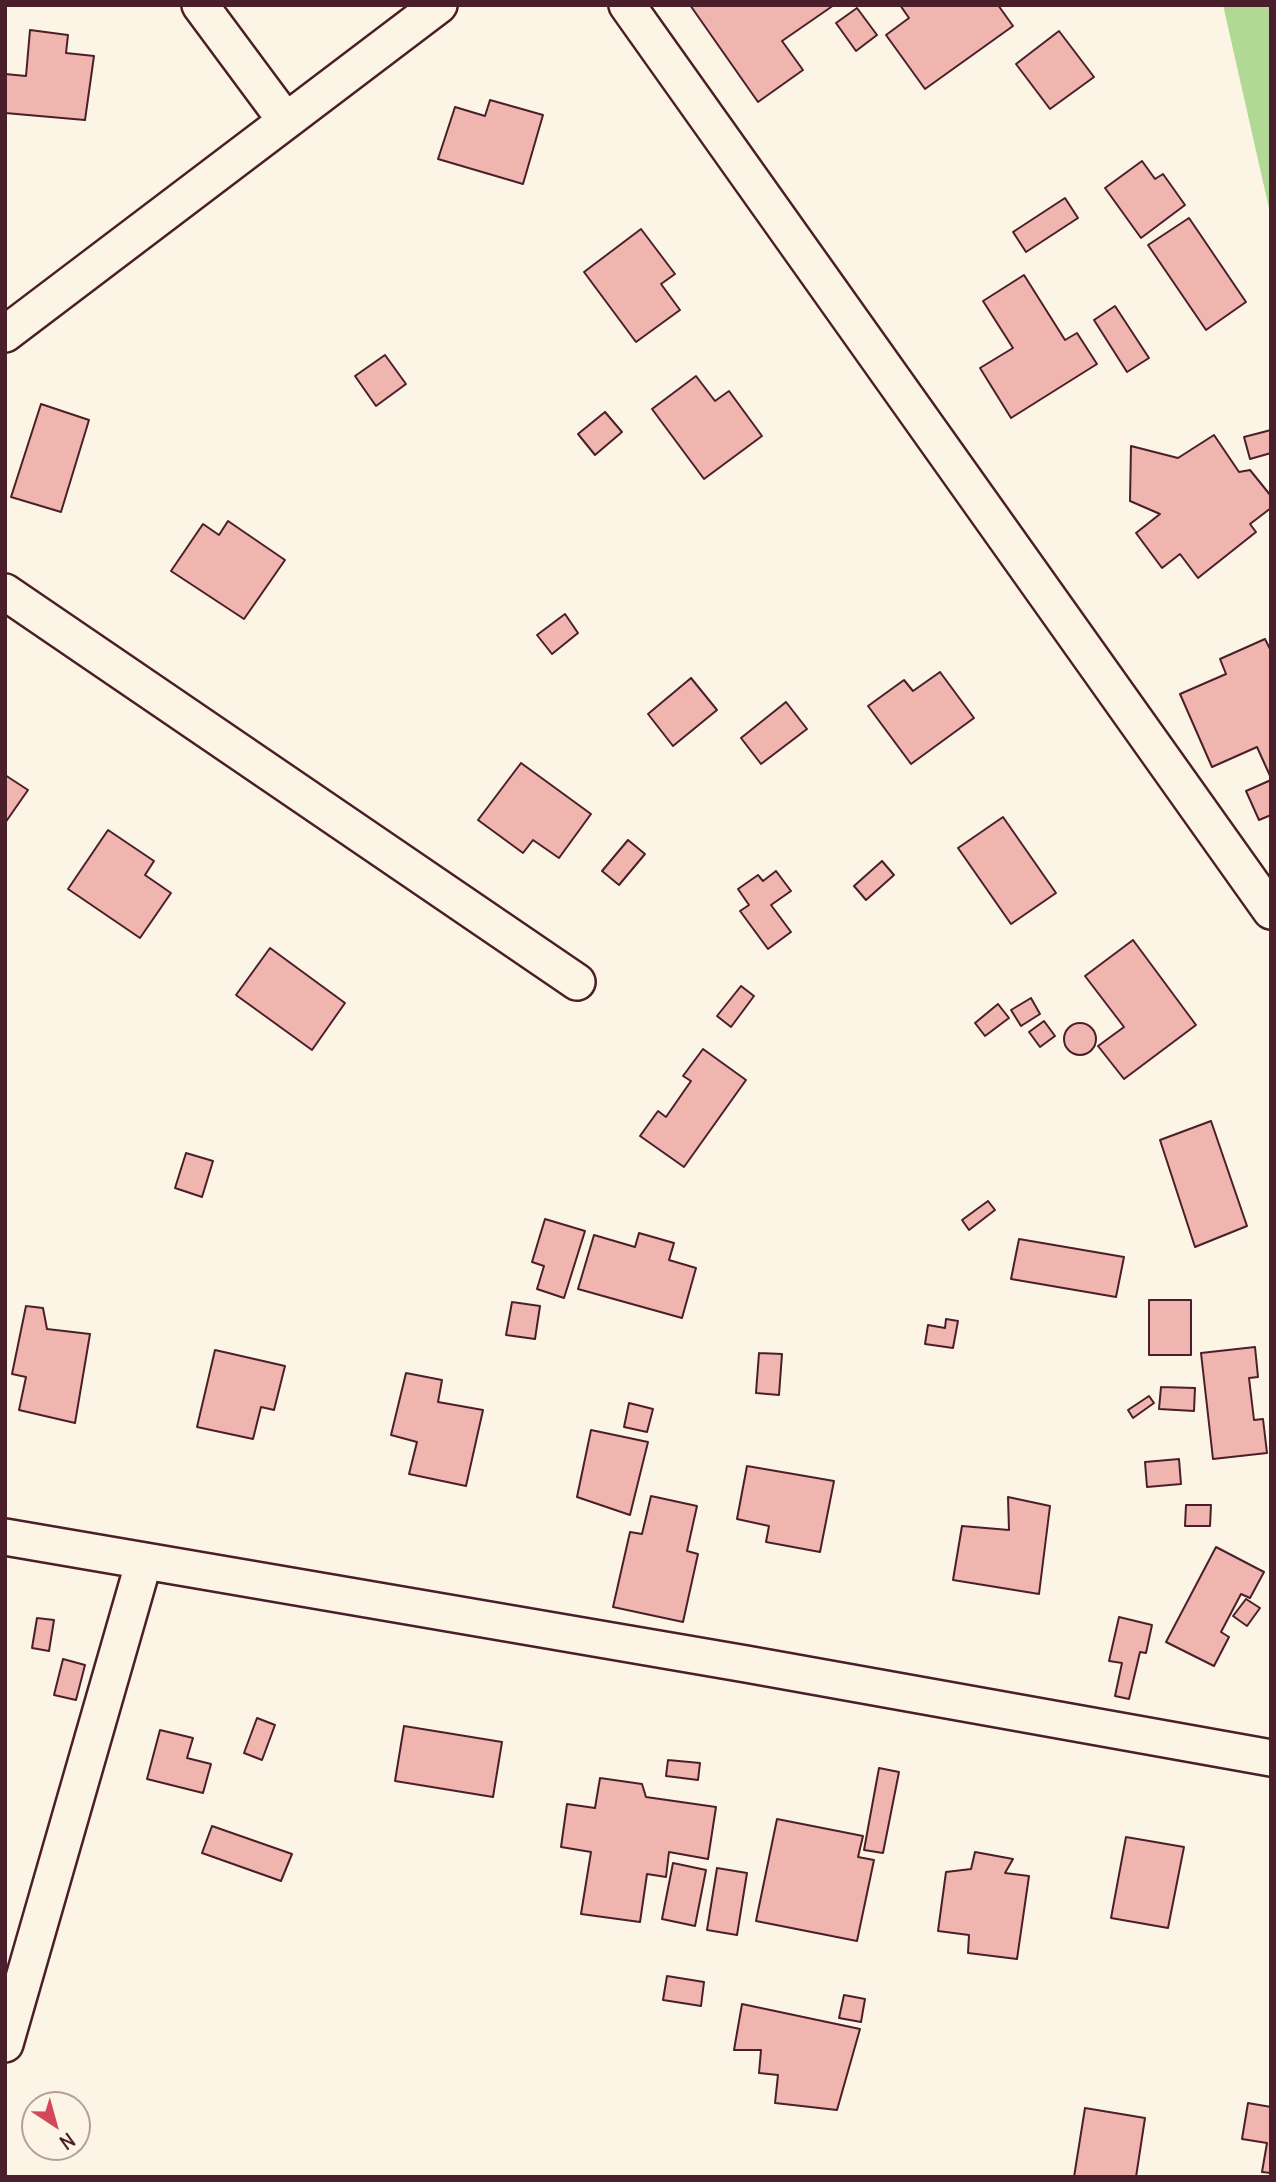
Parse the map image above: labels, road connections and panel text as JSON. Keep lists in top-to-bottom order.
{
  "north": "bottom right"
}
